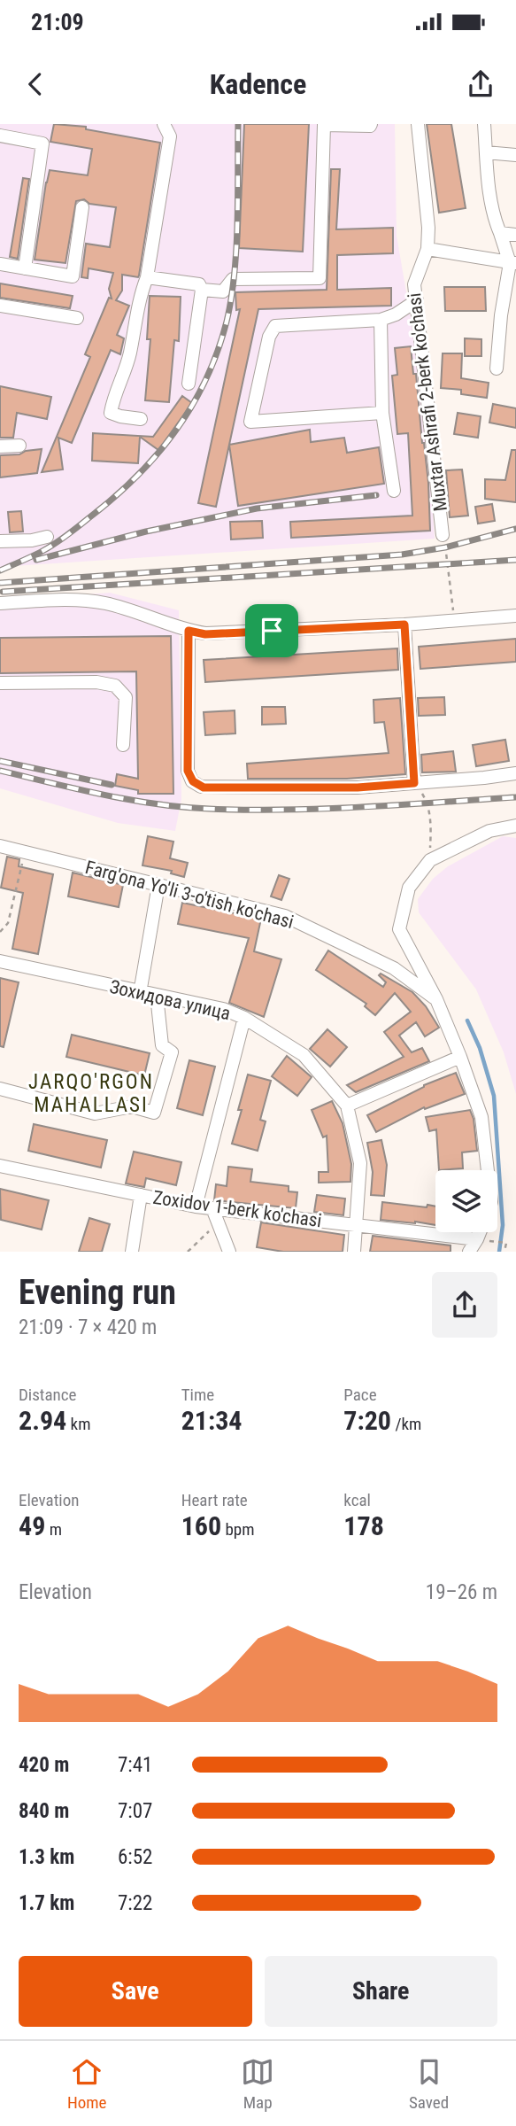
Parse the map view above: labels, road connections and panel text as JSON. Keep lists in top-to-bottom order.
{
  "streets": {
    "street": [
      "Muxtar Ashrafi 2-berk ko'chasi",
      "Farg'ona Yo'li 3-o'tish ko'chasi",
      "Зохидова улица",
      "Zoxidov 1-berk ko'chasi"
    ]
  },
  "crossings": [
    ["Зохидова улица", "Zoxidov 1-berk ko'chasi"]
  ],
  "districts": ["JARQO'RGON MAHALLASI"],
  "page": {
    "status": "21:09",
    "header": "Kadence",
    "heading": ["Evening run", "21:09 · 7 × 420 m"],
    "stats": [
      ["Distance", "2.94 km"],
      ["Time", "21:34"],
      ["Pace", "7:20 /km"],
      ["Elevation", "49 m"],
      ["Heart rate", "160 bpm"],
      ["kcal", "178"]
    ],
    "chart": ["Elevation", "19–26 m"],
    "list": [
      {
        "name": "420 m",
        "note": "7:41"
      },
      {
        "name": "840 m",
        "note": "7:07"
      },
      {
        "name": "1.3 km",
        "note": "6:52"
      },
      {
        "name": "1.7 km",
        "note": "7:22"
      }
    ],
    "buttons": ["Save", "Share"],
    "tabs": ["Home", "Map", "Saved"]
  }
}
